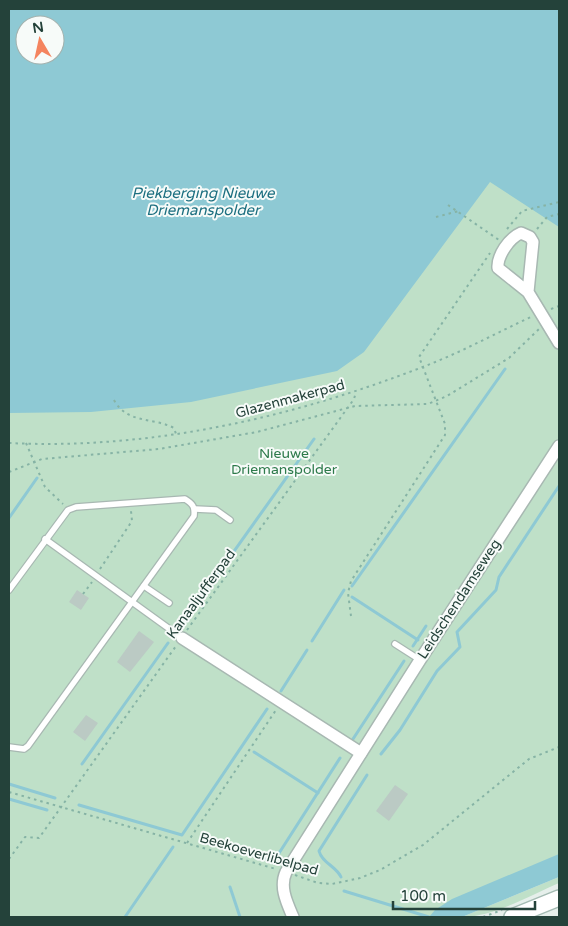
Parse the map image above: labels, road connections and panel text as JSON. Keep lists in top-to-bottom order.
{
  "streets": {
    "street": ["Leidschendamseweg"],
    "path": ["Glazenmakerpad", "Kanaaljufferpad", "Beekoeverlibelpad"]
  },
  "crossings": [
    ["Glazenmakerpad", "Kanaaljufferpad"],
    ["Kanaaljufferpad", "Beekoeverlibelpad"],
    ["Leidschendamseweg", "Beekoeverlibelpad"]
  ],
  "water": ["Piekberging Nieuwe Driemanspolder"],
  "parks": ["Nieuwe Driemanspolder"],
  "scale_bar": "100 m",
  "north": "top"
}
